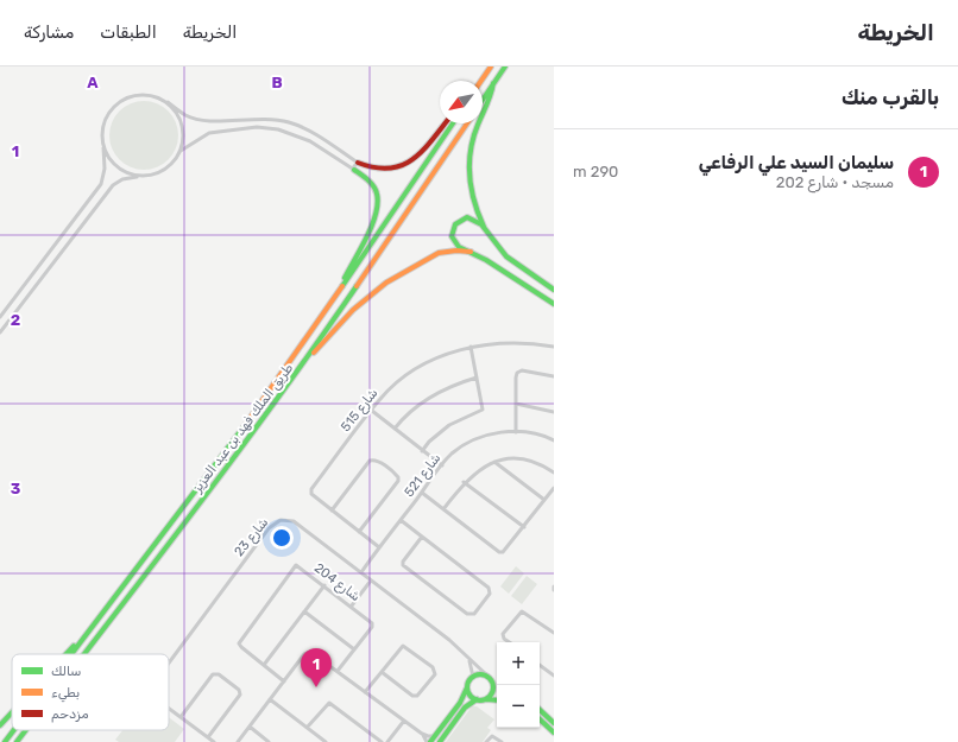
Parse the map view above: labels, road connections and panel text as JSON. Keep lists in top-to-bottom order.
{
  "streets": {
    "main road": ["طريق الملك فهد بن عبد العزيز"],
    "street": [
      "شارع 515",
      "شارع 521",
      "شارع 23",
      "شارع 204"
    ]
  },
  "crossings": [
    ["شارع 515", "شارع 521"],
    ["شارع 521", "شارع 23"]
  ],
  "legend": ["سالك", "بطيء", "مزدحم"],
  "north": "bottom left",
  "page": {
    "header": "الخريطة",
    "nav": ["الخريطة", "الطبقات", "مشاركة"],
    "heading": "بالقرب منك",
    "list": [
      {
        "mark": "1",
        "name": "سليمان السيد علي الرفاعي",
        "note": "مسجد · شارع 202",
        "value": "290 m"
      }
    ],
    "map_buttons": ["+", "−"],
    "pins": "1"
  },
  "grid": {
    "columns": ["A", "B"],
    "rows": ["1", "2", "3"]
  }
}
